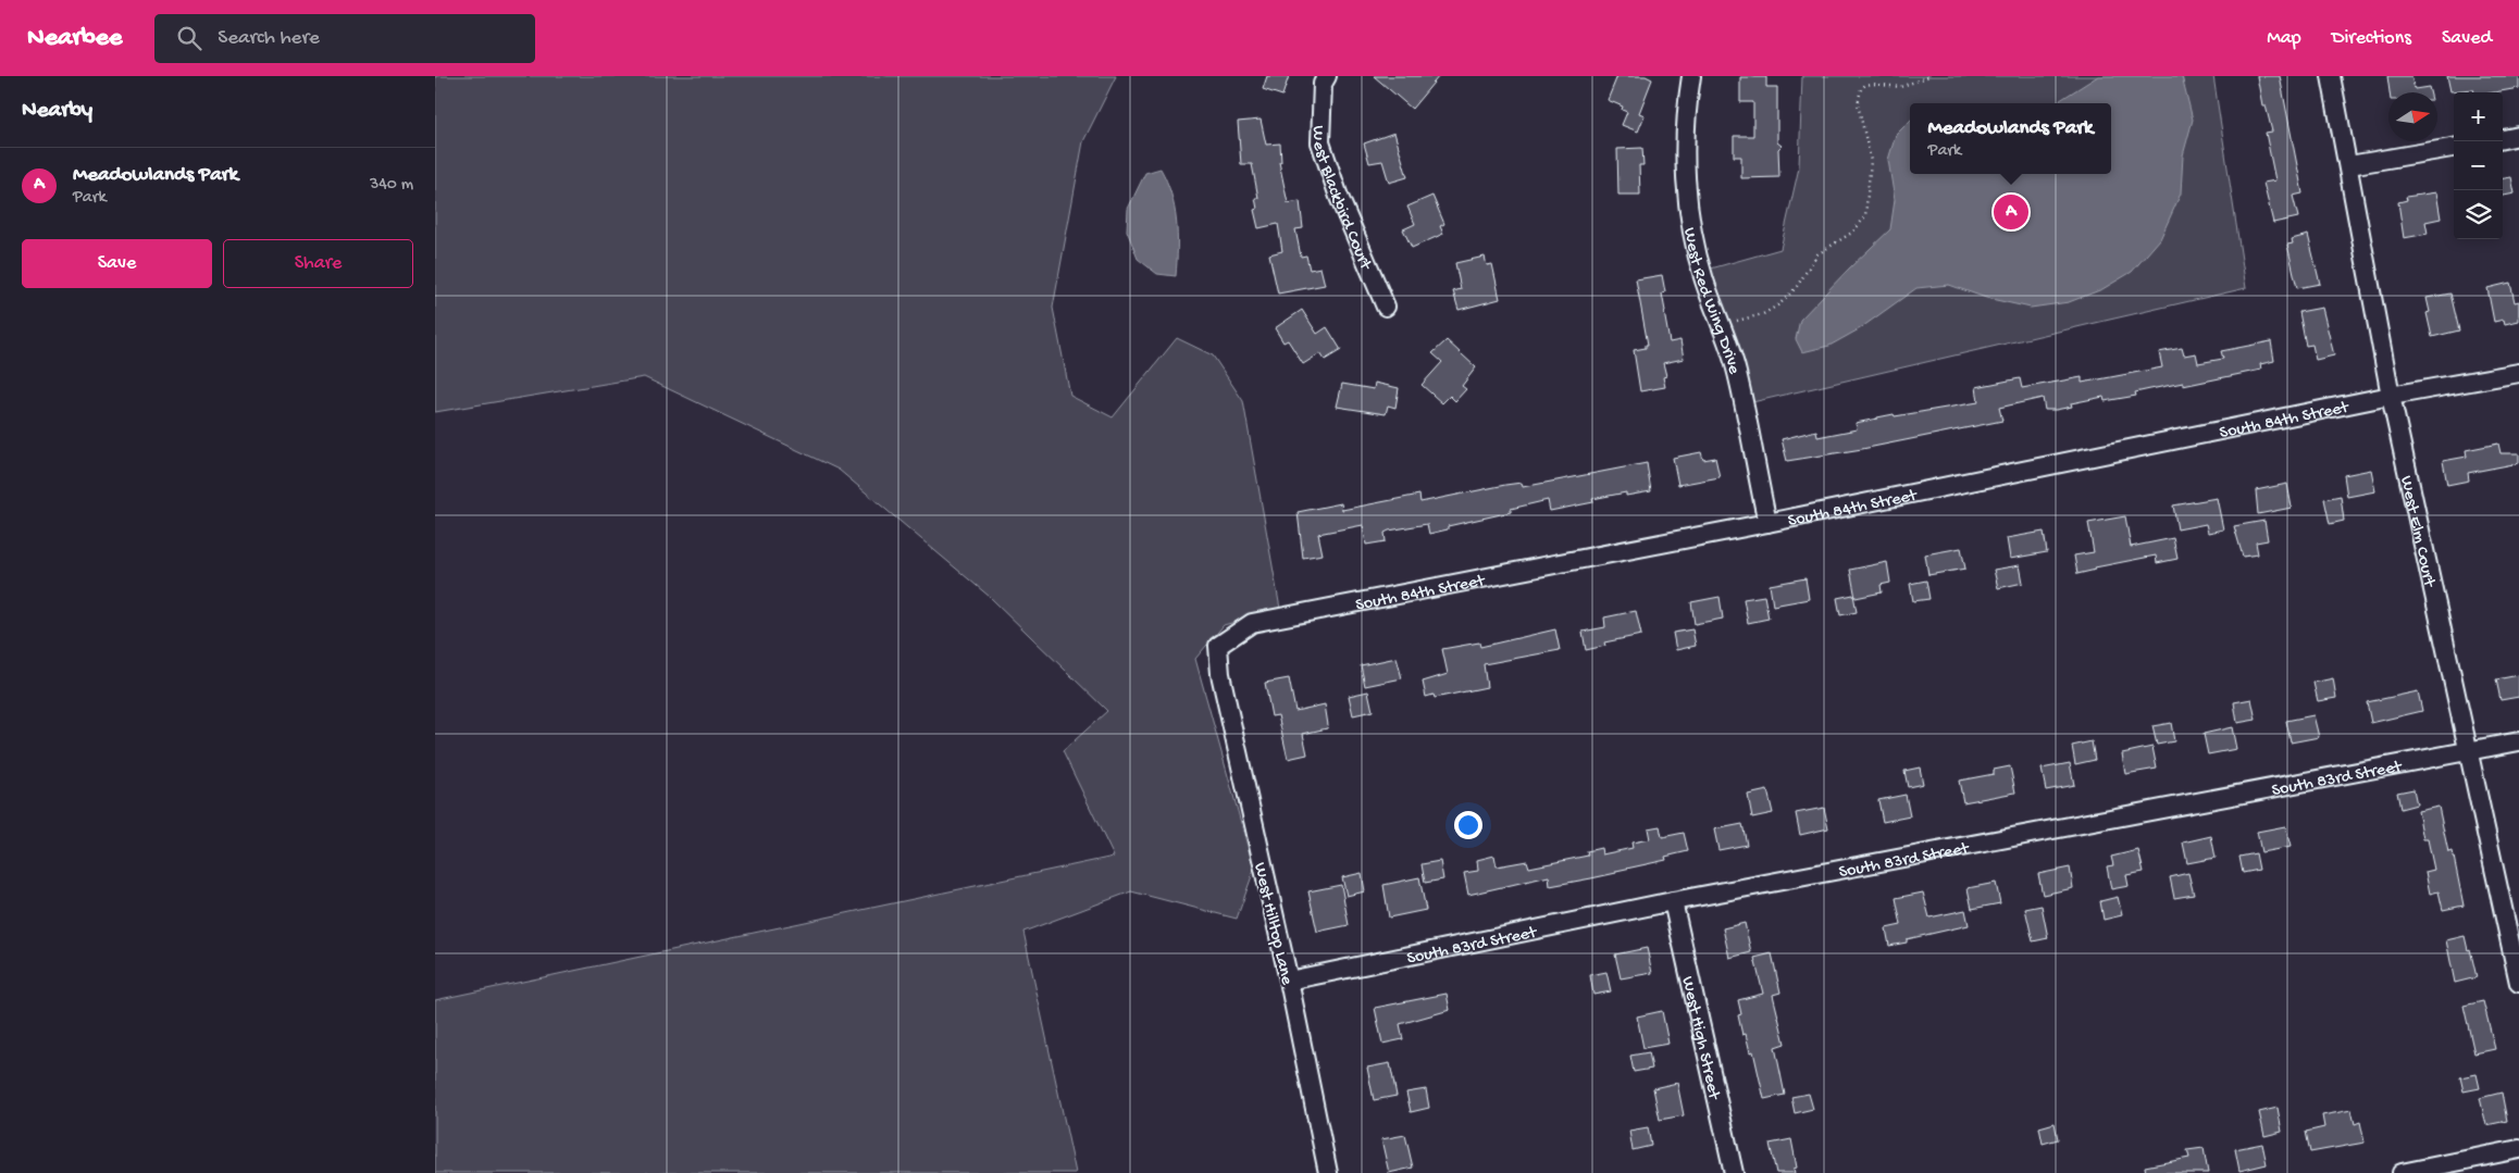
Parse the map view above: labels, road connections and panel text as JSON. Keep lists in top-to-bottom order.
{
  "streets": {
    "street": [
      "West Blackbird Court",
      "West Red Wing Drive",
      "South 84th Street",
      "West Elm Court",
      "South 83rd Street",
      "West Hilltop Lane",
      "West High Street"
    ]
  },
  "crossings": [
    ["West Red Wing Drive", "South 84th Street"],
    ["South 84th Street", "West Elm Court"],
    ["South 84th Street", "West Hilltop Lane"],
    ["West Elm Court", "South 83rd Street"],
    ["South 83rd Street", "West Hilltop Lane"],
    ["South 83rd Street", "West High Street"]
  ],
  "north": "right",
  "page": {
    "header": "Nearbee",
    "search": "Search here",
    "nav": ["Map", "Directions", "Saved"],
    "heading": "Nearby",
    "map_buttons": ["+", "−"],
    "popup": ["Meadowlands Park", "Park"],
    "list": [
      {
        "mark": "A",
        "name": "Meadowlands Park",
        "note": "Park",
        "value": "340 m"
      }
    ],
    "pins": "A",
    "buttons": ["Save", "Share"]
  }
}
